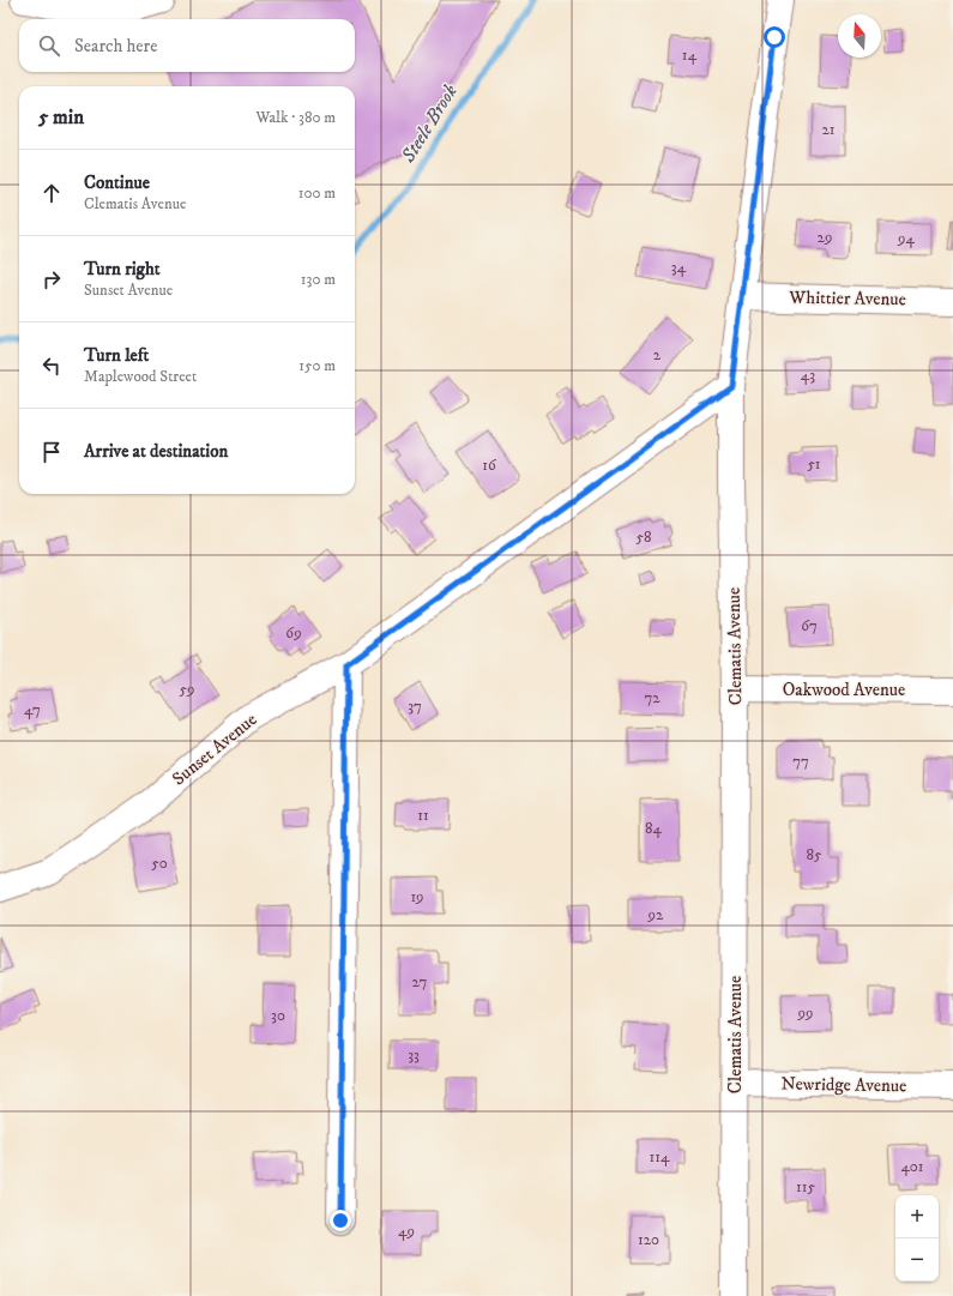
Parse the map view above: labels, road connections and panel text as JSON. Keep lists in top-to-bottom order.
{
  "streets": {
    "street": [
      "Whittier Avenue",
      "Clematis Avenue",
      "Oakwood Avenue",
      "Sunset Avenue",
      "Newridge Avenue"
    ]
  },
  "crossings": [
    ["Whittier Avenue", "Clematis Avenue"],
    ["Clematis Avenue", "Oakwood Avenue"],
    ["Clematis Avenue", "Sunset Avenue"],
    ["Clematis Avenue", "Newridge Avenue"]
  ],
  "water": ["Steele Brook"],
  "house_numbers": [
    "14",
    "21",
    "29",
    "94",
    "34",
    "2",
    "43",
    "51",
    "16",
    "58",
    "67",
    "69",
    "59",
    "72",
    "37",
    "47",
    "77",
    "11",
    "84",
    "85",
    "50",
    "19",
    "92",
    "27",
    "99",
    "30",
    "33",
    "114",
    "401",
    "115",
    "49",
    "120"
  ],
  "north": "top",
  "page": {
    "search": "Search here",
    "heading": ["5 min", "Walk · 380 m"],
    "list": [
      ["Continue", "Clematis Avenue", "100 m"],
      ["Turn right", "Sunset Avenue", "130 m"],
      ["Turn left", "Maplewood Street", "150 m"],
      "Arrive at destination"
    ],
    "map_buttons": ["+", "−"]
  }
}
